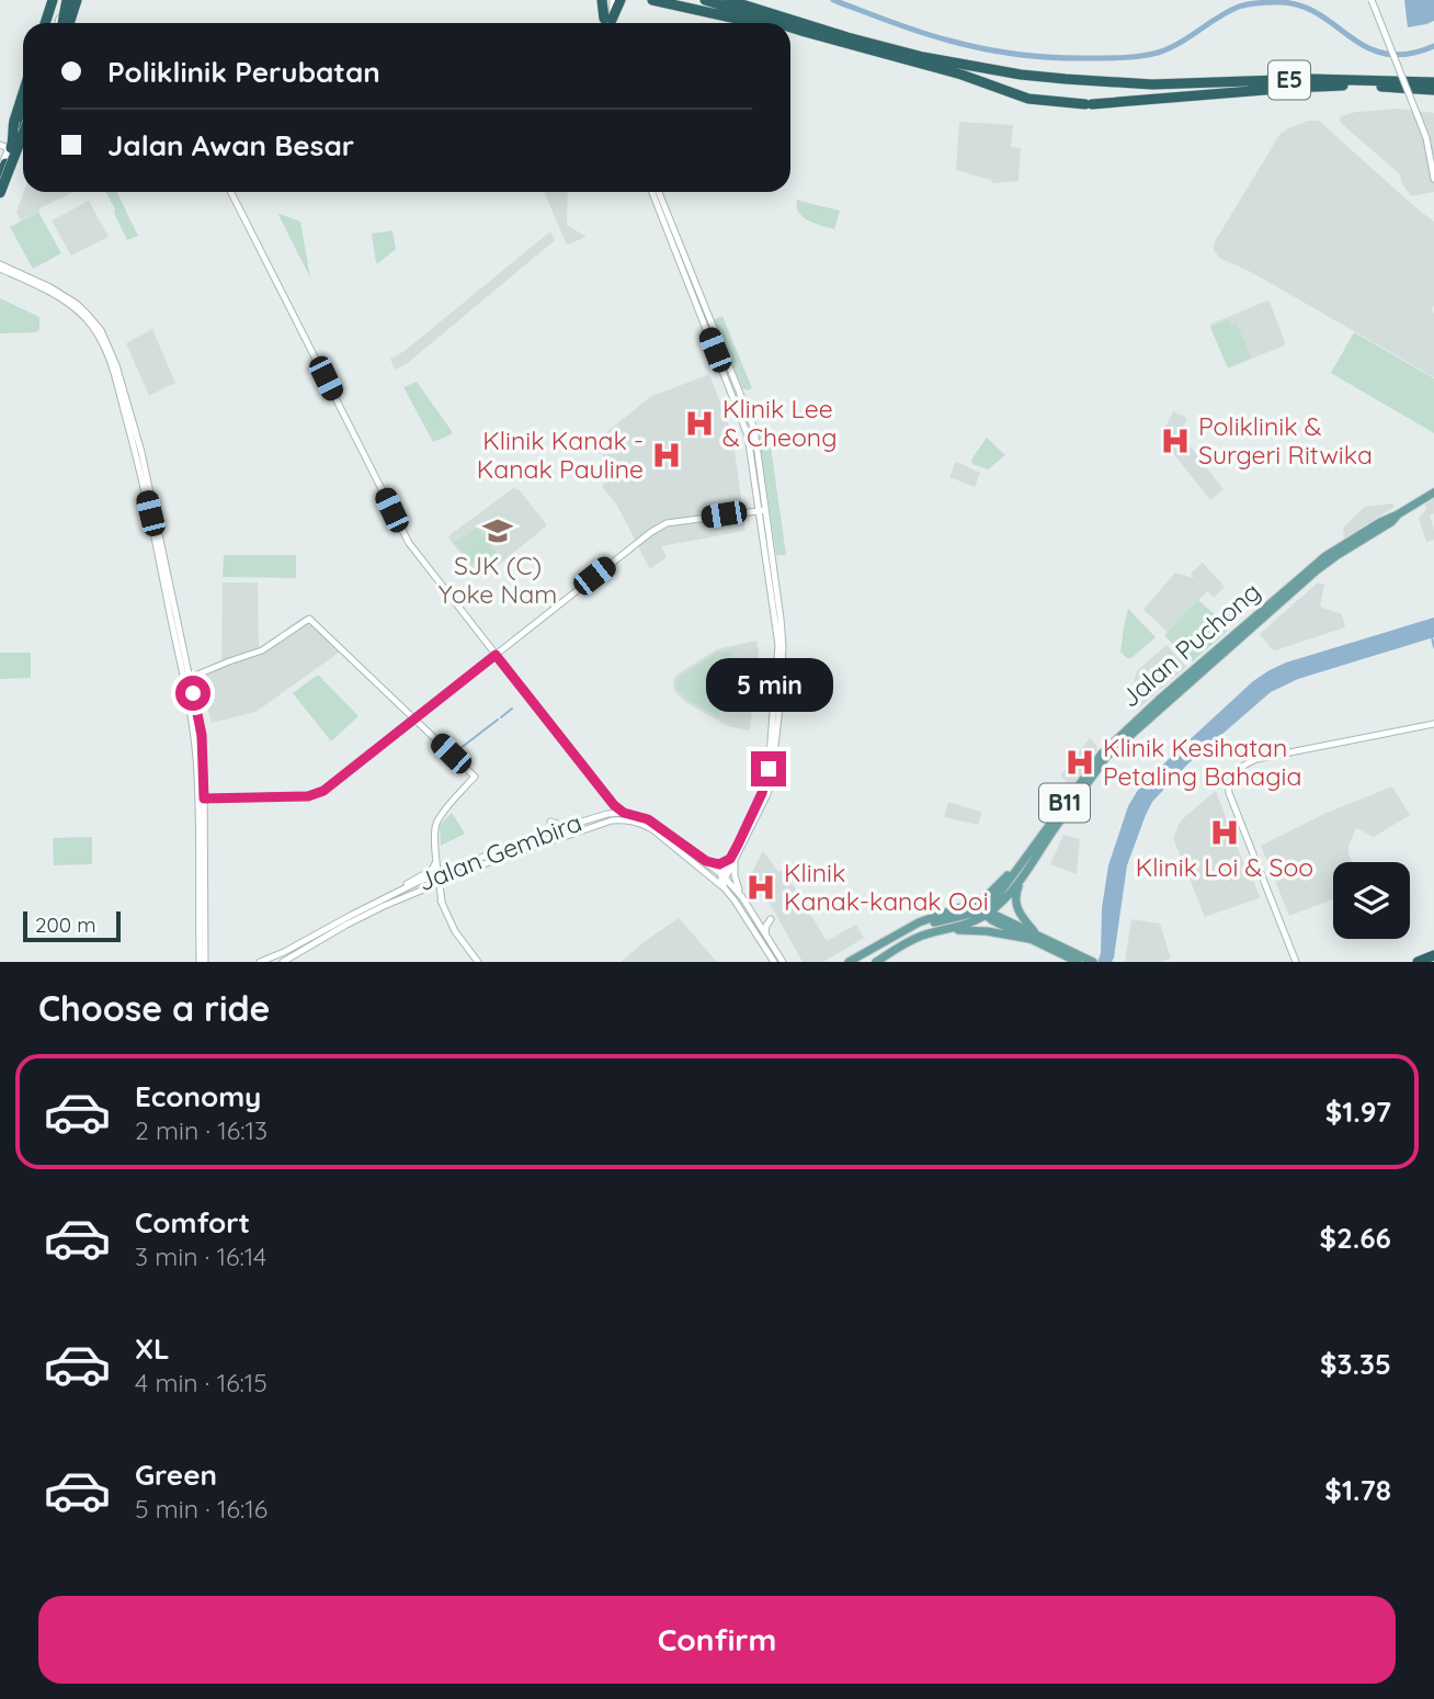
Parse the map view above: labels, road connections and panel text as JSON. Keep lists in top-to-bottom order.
{
  "streets": {
    "highway": ["E5"],
    "main road": ["Jalan Puchong", "B11", "Jalan Gembira"]
  },
  "places": {
    "hospital": [
      "Klinik Lee & Cheong",
      "Poliklinik & Surgeri Ritwika",
      "Klinik Kanak - Kanak Pauline",
      "Klinik Kesihatan Petaling Bahagia",
      "Klinik Loi & Soo",
      "Klinik Kanak-kanak Ooi"
    ],
    "school or university": ["SJK (C) Yoke Nam"]
  },
  "scale_bar": "200 m",
  "page": {
    "banner": ["Poliklinik Perubatan", "Jalan Awan Besar"],
    "bubble": "5 min",
    "scale": "200 m",
    "heading": "Choose a ride",
    "list": [
      {
        "name": "Economy",
        "note": "2 min · 16:13",
        "value": "$1.97"
      },
      {
        "name": "Comfort",
        "note": "3 min · 16:14",
        "value": "$2.66"
      },
      {
        "name": "XL",
        "note": "4 min · 16:15",
        "value": "$3.35"
      },
      {
        "name": "Green",
        "note": "5 min · 16:16",
        "value": "$1.78"
      }
    ],
    "buttons": "Confirm"
  }
}
